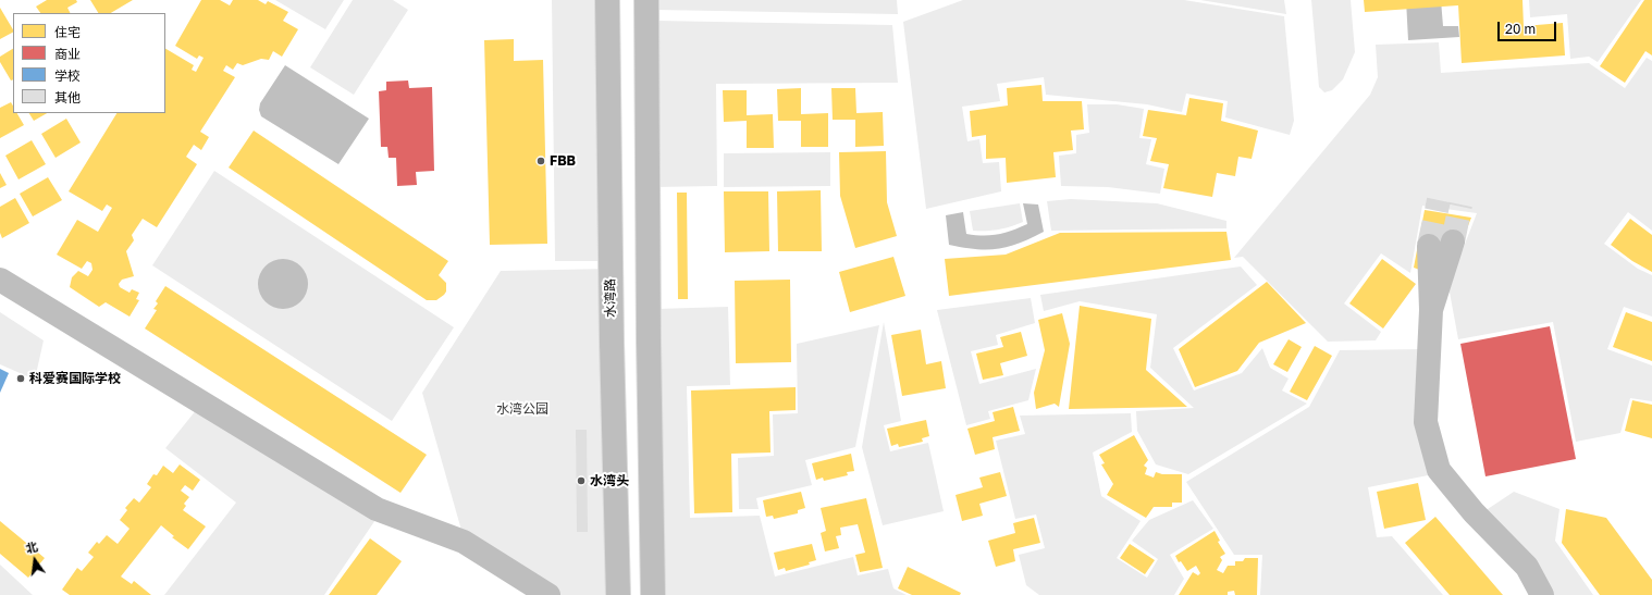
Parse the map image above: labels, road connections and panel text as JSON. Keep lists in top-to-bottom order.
{
  "streets": {
    "main road": ["水湾路"]
  },
  "parks": ["水湾公园"],
  "places": ["FBB", "科爱赛国际学校", "水湾头"],
  "legend": [
    "住宅",
    "商业",
    "学校",
    "其他"
  ],
  "scale_bar": "20 m",
  "north": "top"
}
